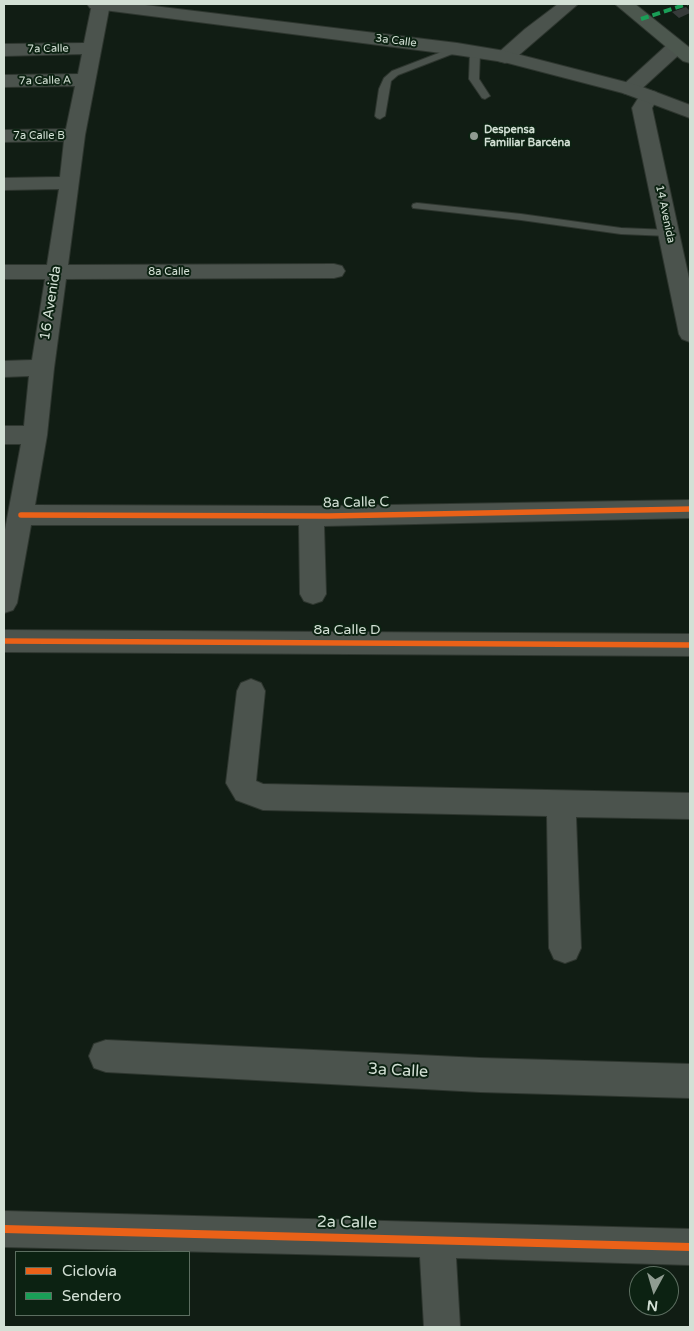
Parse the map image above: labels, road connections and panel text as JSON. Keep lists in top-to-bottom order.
{
  "streets": {
    "street": [
      "3a Calle",
      "7a Calle",
      "7a Calle A",
      "7a Calle B",
      "14 Avenida",
      "8a Calle",
      "16 Avenida",
      "8a Calle C",
      "8a Calle D",
      "2a Calle"
    ]
  },
  "crossings": [
    ["3a Calle", "14 Avenida"],
    ["3a Calle", "16 Avenida"],
    ["7a Calle", "16 Avenida"],
    ["7a Calle A", "16 Avenida"],
    ["7a Calle B", "16 Avenida"],
    ["8a Calle", "16 Avenida"],
    ["16 Avenida", "8a Calle C"]
  ],
  "places": ["Despensa Familiar Barcéna"],
  "legend": ["Ciclovía", "Sendero"],
  "north": "bottom"
}
